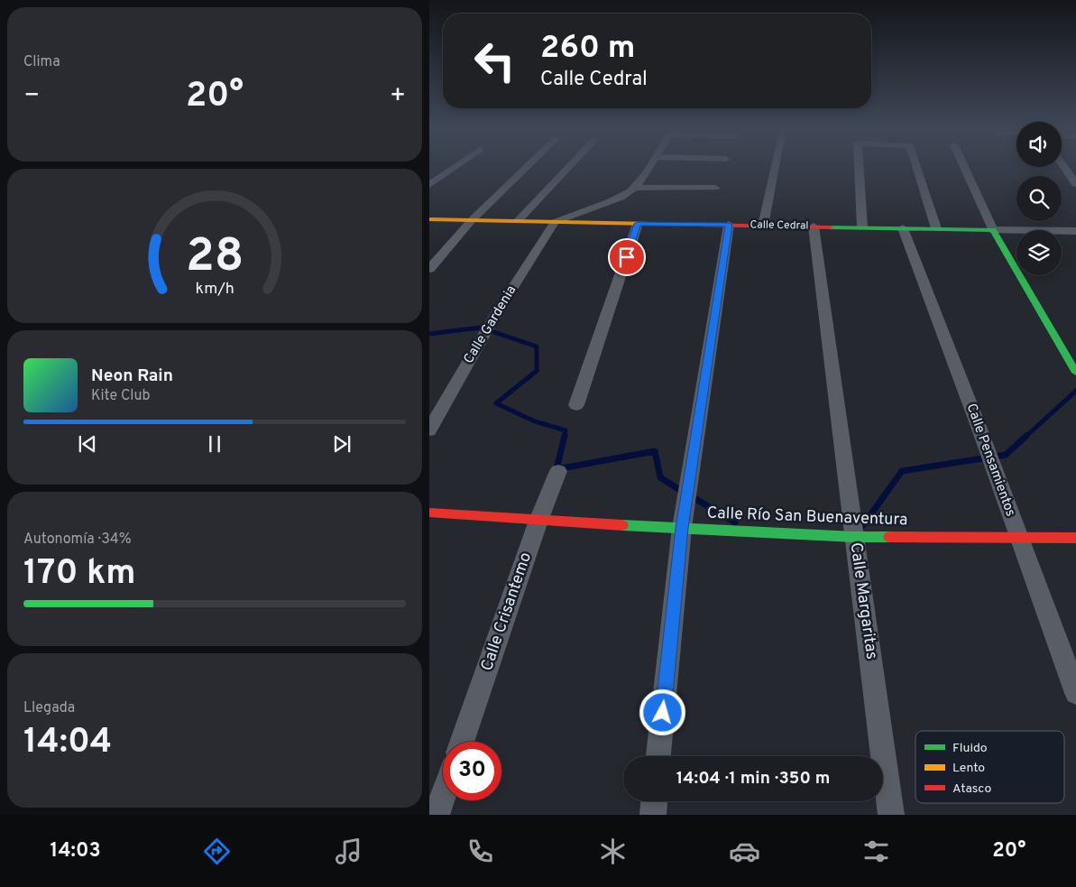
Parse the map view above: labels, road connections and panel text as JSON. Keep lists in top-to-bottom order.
{
  "streets": {
    "street": [
      "Calle Cedral",
      "Calle Gardenia",
      "Calle Pensamientos",
      "Calle Río San Buenaventura",
      "Calle Margaritas",
      "Calle Crisantemo"
    ]
  },
  "crossings": [
    ["Calle Cedral", "Calle Gardenia"],
    ["Calle Cedral", "Calle Pensamientos"],
    ["Calle Cedral", "Calle Margaritas"],
    ["Calle Pensamientos", "Calle Río San Buenaventura"],
    ["Calle Río San Buenaventura", "Calle Margaritas"],
    ["Calle Río San Buenaventura", "Calle Crisantemo"]
  ],
  "legend": ["Fluido", "Lento", "Atasco"],
  "page": {
    "tile": [
      "Clima",
      ["Autonomía · 34%", "170 km"],
      ["Llegada", "14:04"]
    ],
    "turn": ["260 m", "Calle Cedral"],
    "heat": ["−", "20°", "+"],
    "song": ["Neon Rain", "Kite Club"],
    "limit": "30",
    "trip": "14:04 · 1 min · 350 m",
    "tabs": ["14:03", "20°"],
    "gauge": ["28", "km/h"]
  }
}
